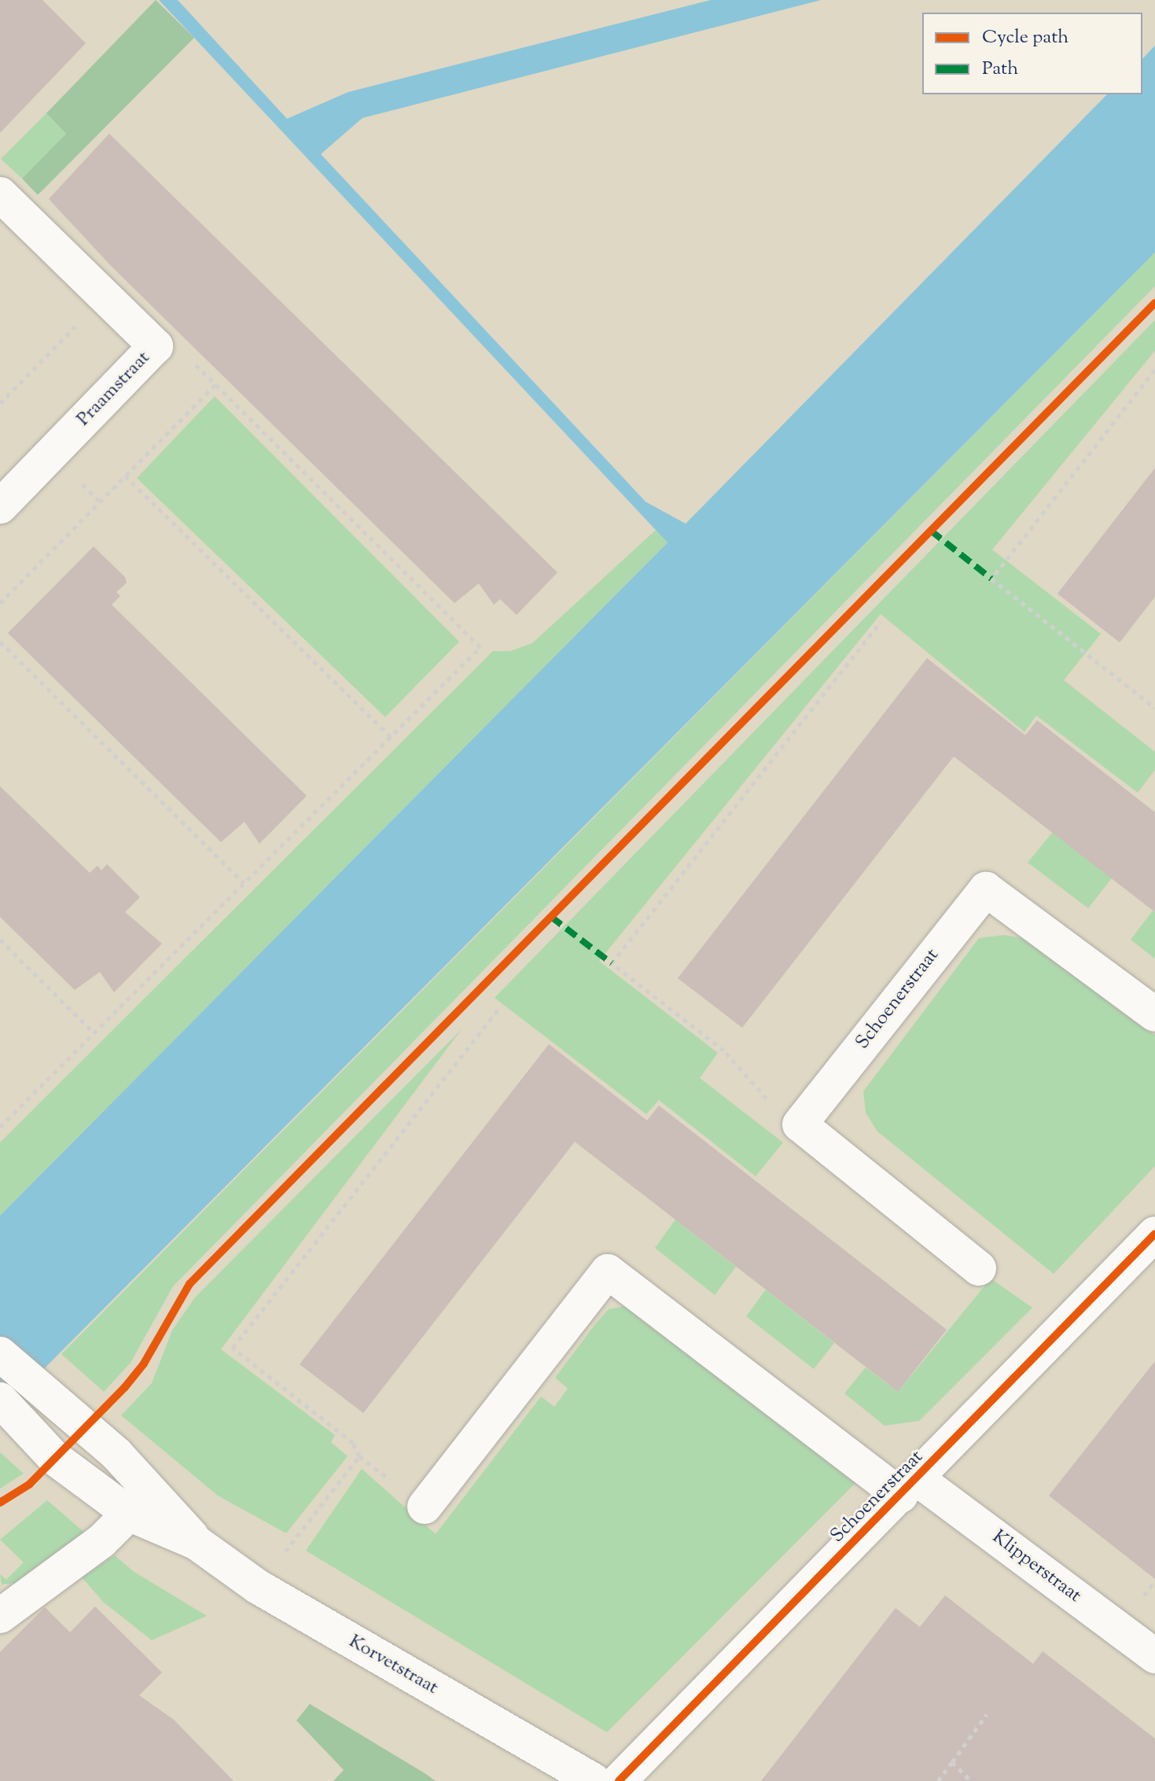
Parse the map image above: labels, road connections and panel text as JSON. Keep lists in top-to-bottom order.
{
  "streets": {
    "street": [
      "Praamstraat",
      "Schoenerstraat",
      "Klipperstraat",
      "Korvetstraat"
    ]
  },
  "crossings": [
    ["Schoenerstraat", "Klipperstraat"]
  ],
  "legend": ["Cycle path", "Path"]
}
